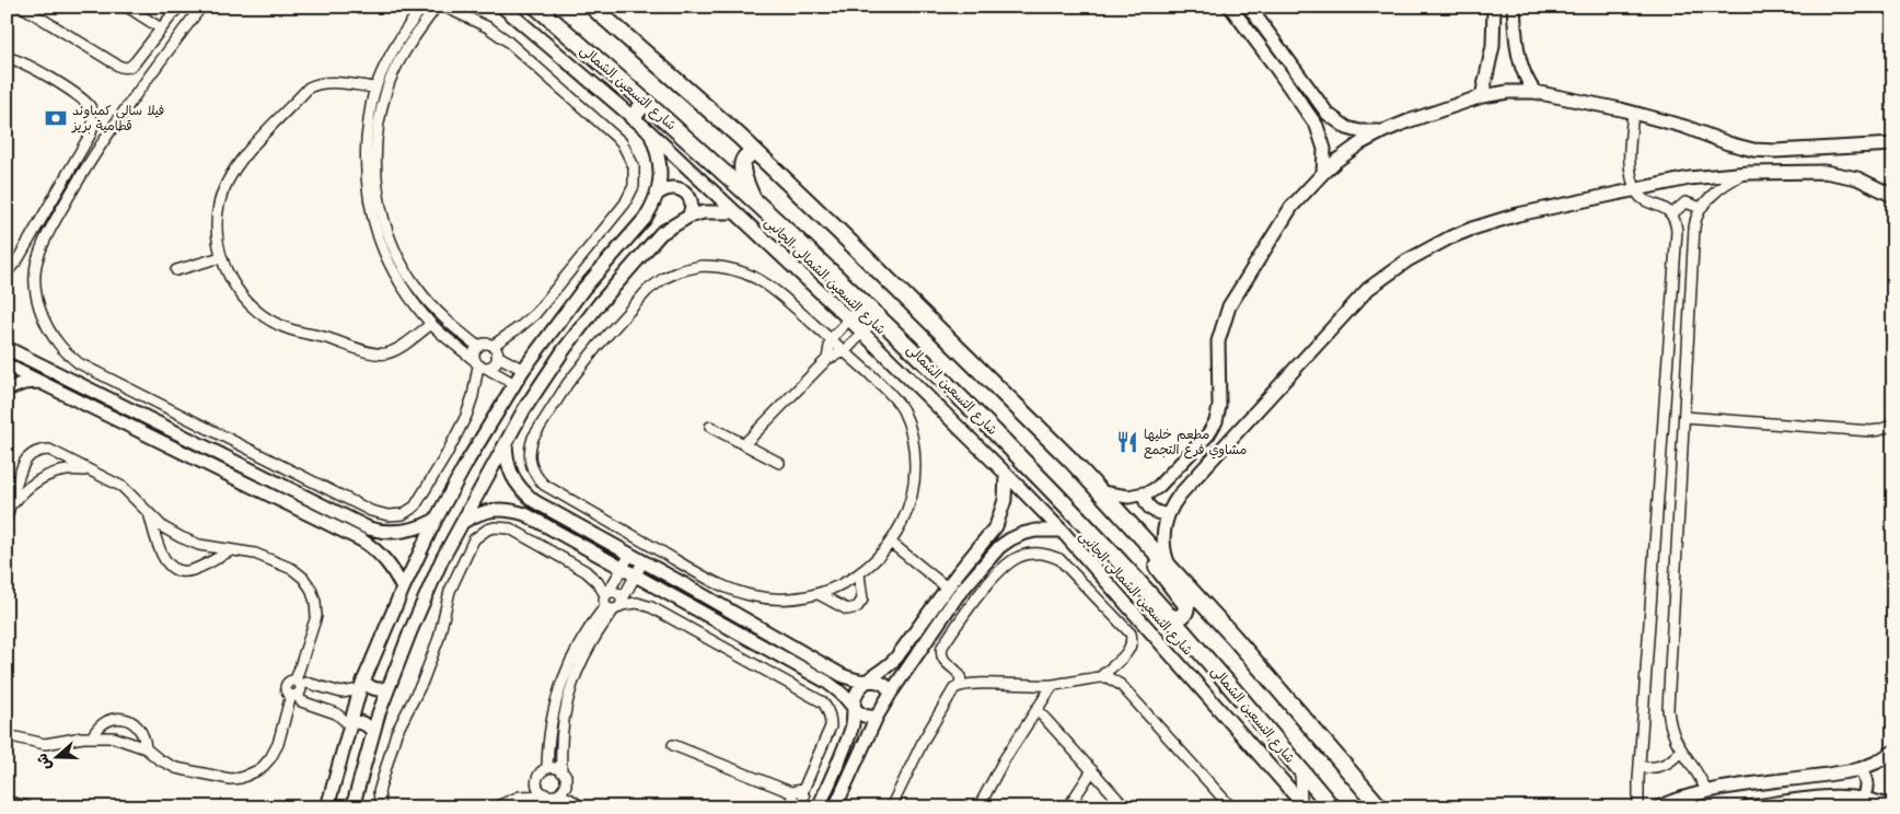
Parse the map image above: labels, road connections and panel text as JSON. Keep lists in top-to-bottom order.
{
  "streets": {
    "main road": ["شارع التسعين الشمالى"],
    "street": ["شارع التسعين الشمالى الجانبى"]
  },
  "places": {
    "bank": ["فيلا سالى كمباوند قطامية بريز"],
    "restaurant": ["مطعم خليها مشاوي فرع التجمع"]
  },
  "north": "left"
}
